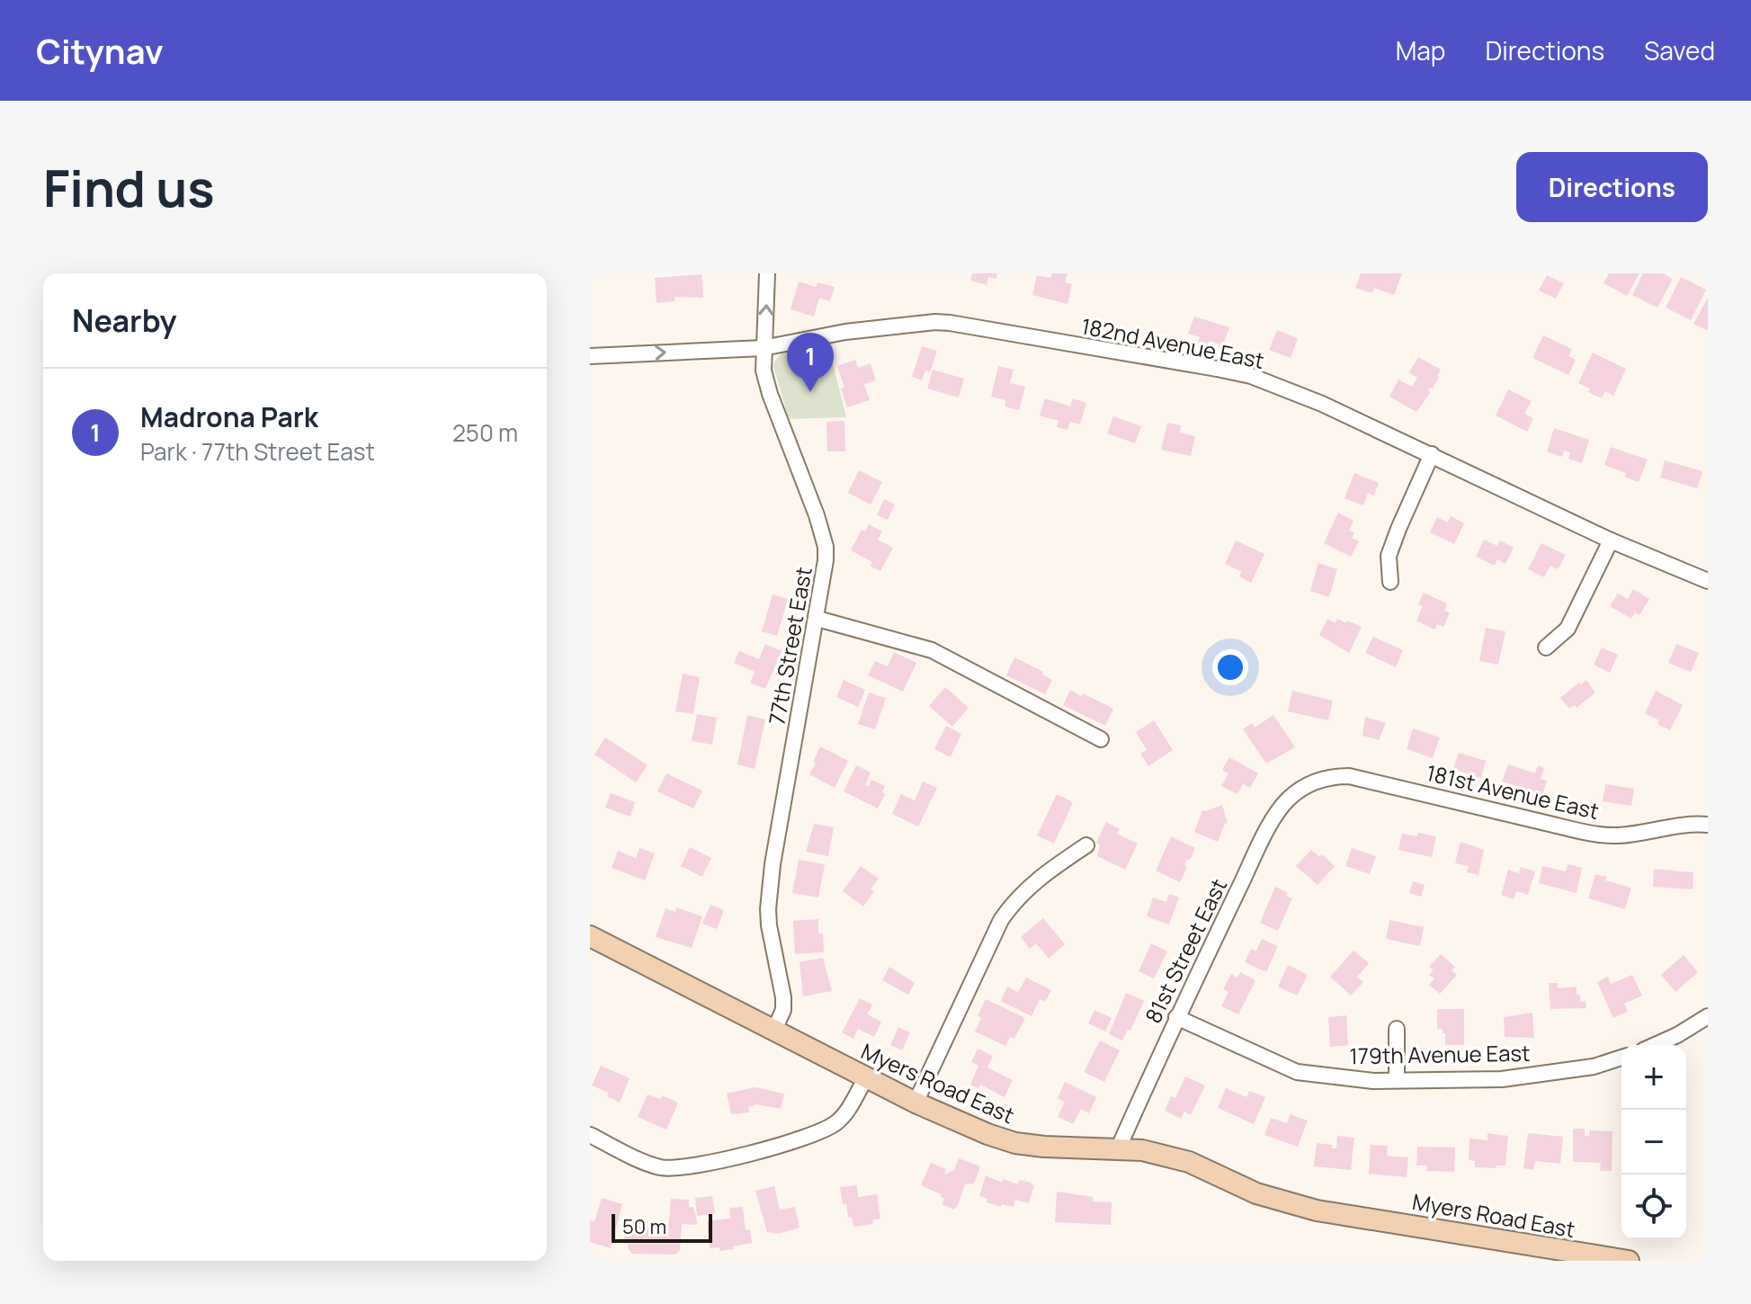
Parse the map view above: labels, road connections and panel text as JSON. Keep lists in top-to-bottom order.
{
  "streets": {
    "street": [
      "182nd Avenue East",
      "77th Street East",
      "181st Avenue East",
      "81st Street East",
      "179th Avenue East",
      "Myers Road East"
    ]
  },
  "crossings": [
    ["182nd Avenue East", "77th Street East"],
    ["77th Street East", "Myers Road East"],
    ["181st Avenue East", "81st Street East"],
    ["81st Street East", "179th Avenue East"],
    ["81st Street East", "Myers Road East"]
  ],
  "scale_bar": "50 m",
  "page": {
    "header": "Citynav",
    "nav": ["Map", "Directions", "Saved"],
    "buttons": "Directions",
    "title": "Find us",
    "heading": "Nearby",
    "pins": "1",
    "list": [
      {
        "mark": "1",
        "name": "Madrona Park",
        "note": "Park · 77th Street East",
        "value": "250 m"
      }
    ],
    "map_buttons": ["+", "−"],
    "scale": "50 m"
  }
}
